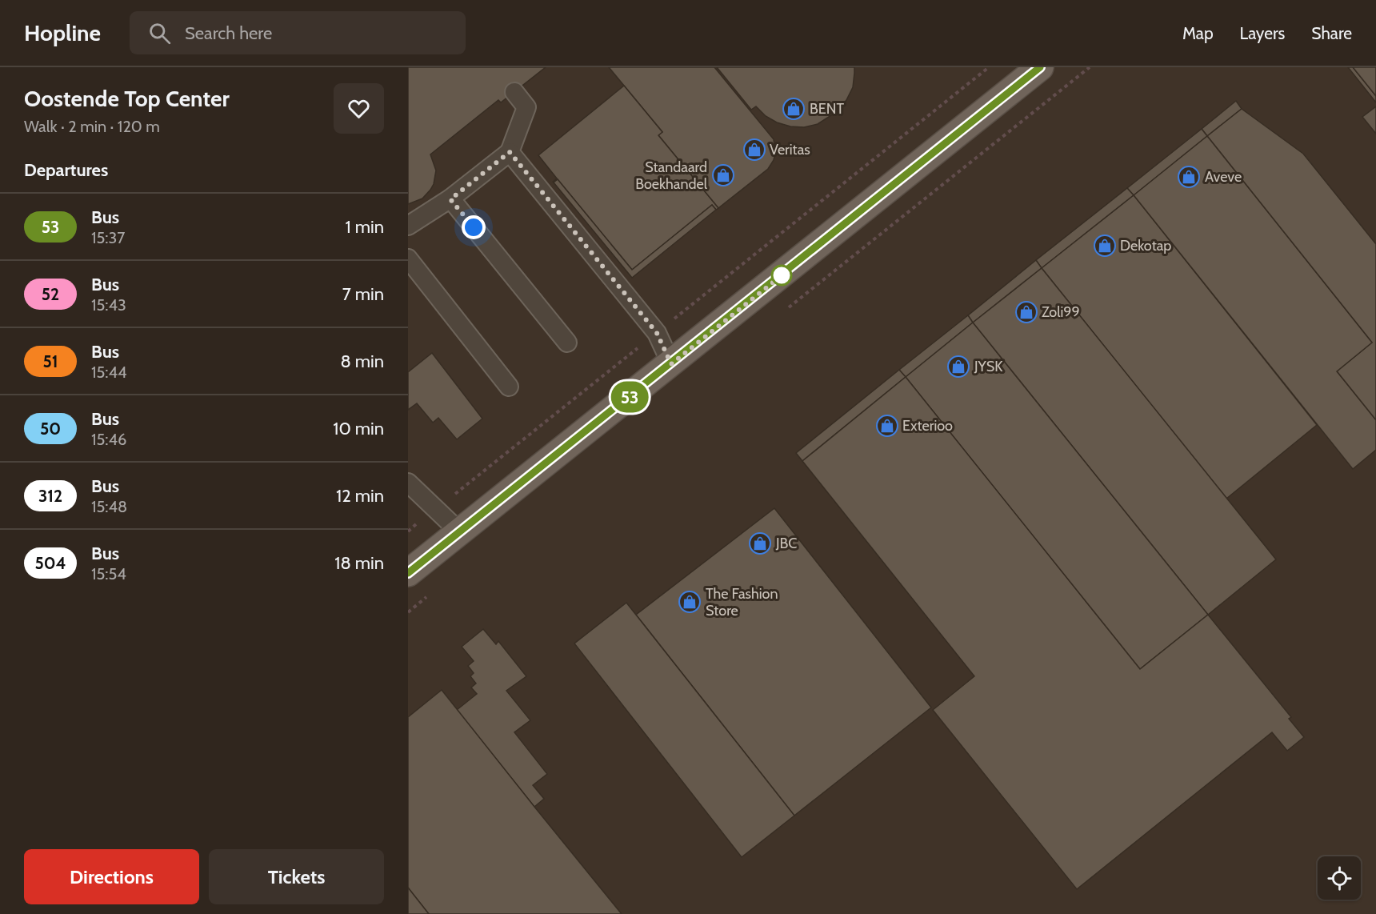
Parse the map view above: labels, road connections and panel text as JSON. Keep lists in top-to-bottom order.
{
  "places": {
    "shop": [
      "BENT",
      "Veritas",
      "Standaard Boekhandel",
      "Aveve",
      "Dekotap",
      "Zoli99",
      "JYSK",
      "Exterioo",
      "JBC",
      "The Fashion Store"
    ]
  },
  "lines": ["bus line 53"],
  "page": {
    "header": "Hopline",
    "search": "Search here",
    "nav": ["Map", "Layers", "Share"],
    "heading": [
      ["Oostende Top Center", "Walk · 2 min · 120 m"],
      "Departures"
    ],
    "on_map": "53",
    "list": [
      {
        "mark": "53",
        "name": "Bus",
        "note": "15:37",
        "value": "1 min"
      },
      {
        "mark": "52",
        "name": "Bus",
        "note": "15:43",
        "value": "7 min"
      },
      {
        "mark": "51",
        "name": "Bus",
        "note": "15:44",
        "value": "8 min"
      },
      {
        "mark": "50",
        "name": "Bus",
        "note": "15:46",
        "value": "10 min"
      },
      {
        "mark": "312",
        "name": "Bus",
        "note": "15:48",
        "value": "12 min"
      },
      {
        "mark": "504",
        "name": "Bus",
        "note": "15:54",
        "value": "18 min"
      }
    ],
    "buttons": ["Directions", "Tickets"]
  }
}
